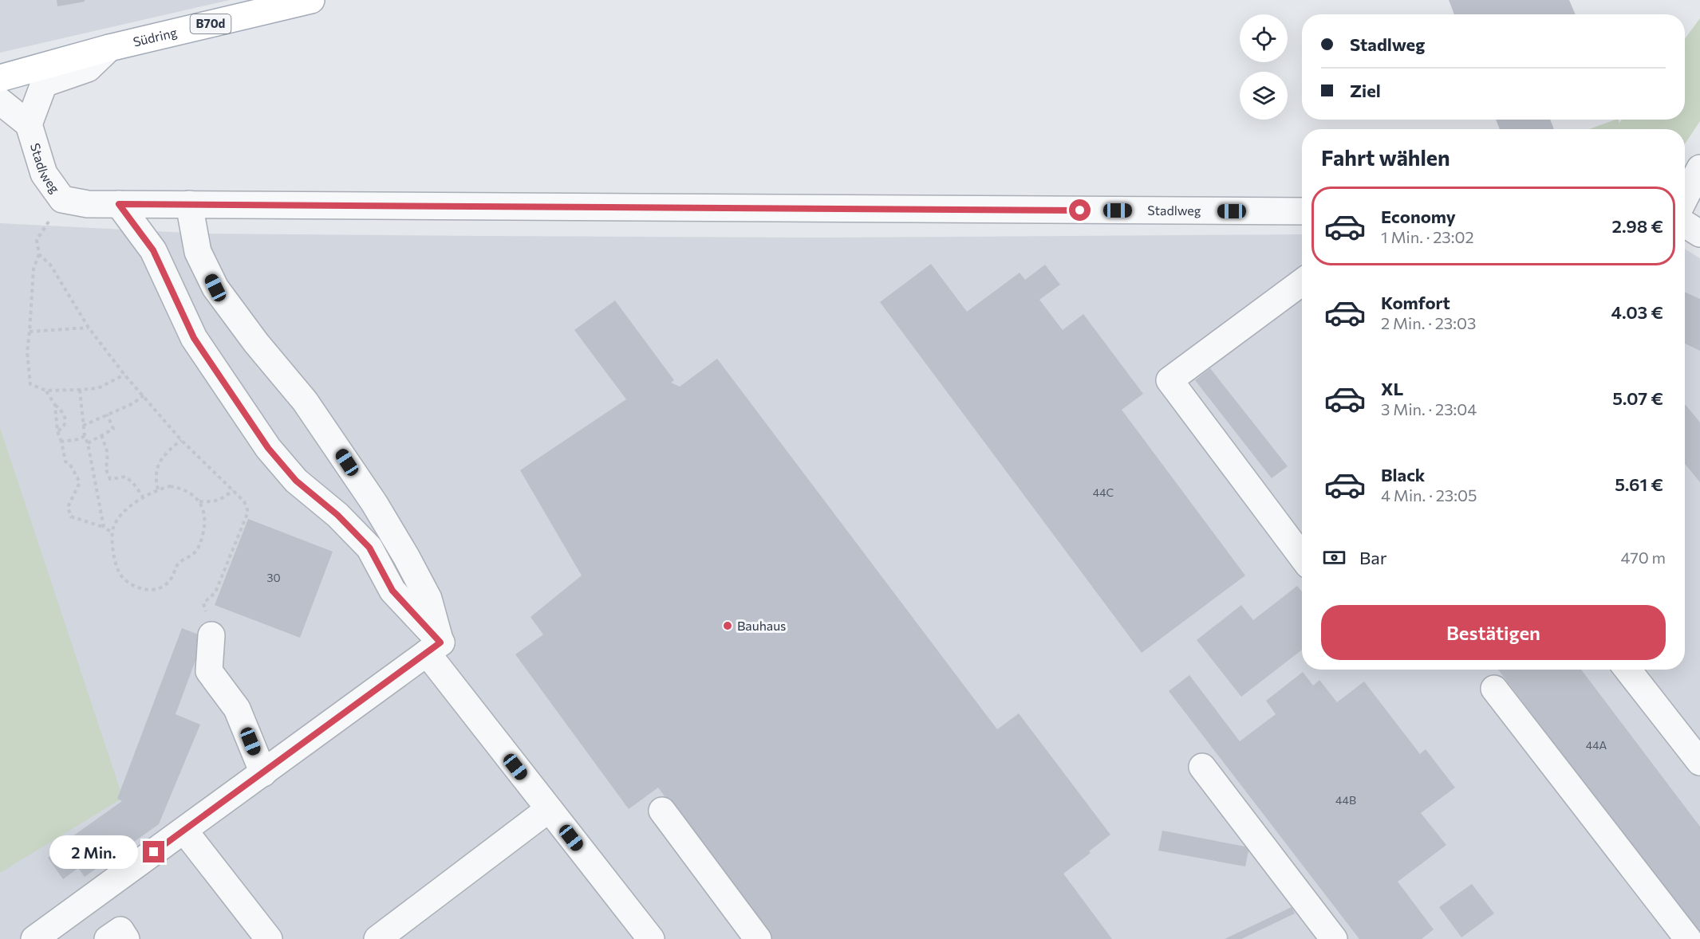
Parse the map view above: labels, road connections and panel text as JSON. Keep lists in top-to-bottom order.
{
  "streets": {
    "main road": ["B70d", "Südring"],
    "street": ["Stadlweg"]
  },
  "places": ["Bauhaus"],
  "house_numbers": [
    "44C",
    "30",
    "44A",
    "44B"
  ],
  "page": {
    "banner": ["Stadlweg", "Ziel"],
    "heading": "Fahrt wählen",
    "list": [
      {
        "name": "Economy",
        "note": "1 Min. · 23:02",
        "value": "2.98 €"
      },
      {
        "name": "Komfort",
        "note": "2 Min. · 23:03",
        "value": "4.03 €"
      },
      {
        "name": "XL",
        "note": "3 Min. · 23:04",
        "value": "5.07 €"
      },
      {
        "name": "Black",
        "note": "4 Min. · 23:05",
        "value": "5.61 €"
      }
    ],
    "pay": ["Bar", "470 m"],
    "buttons": "Bestätigen",
    "bubble": "2 Min."
  }
}
